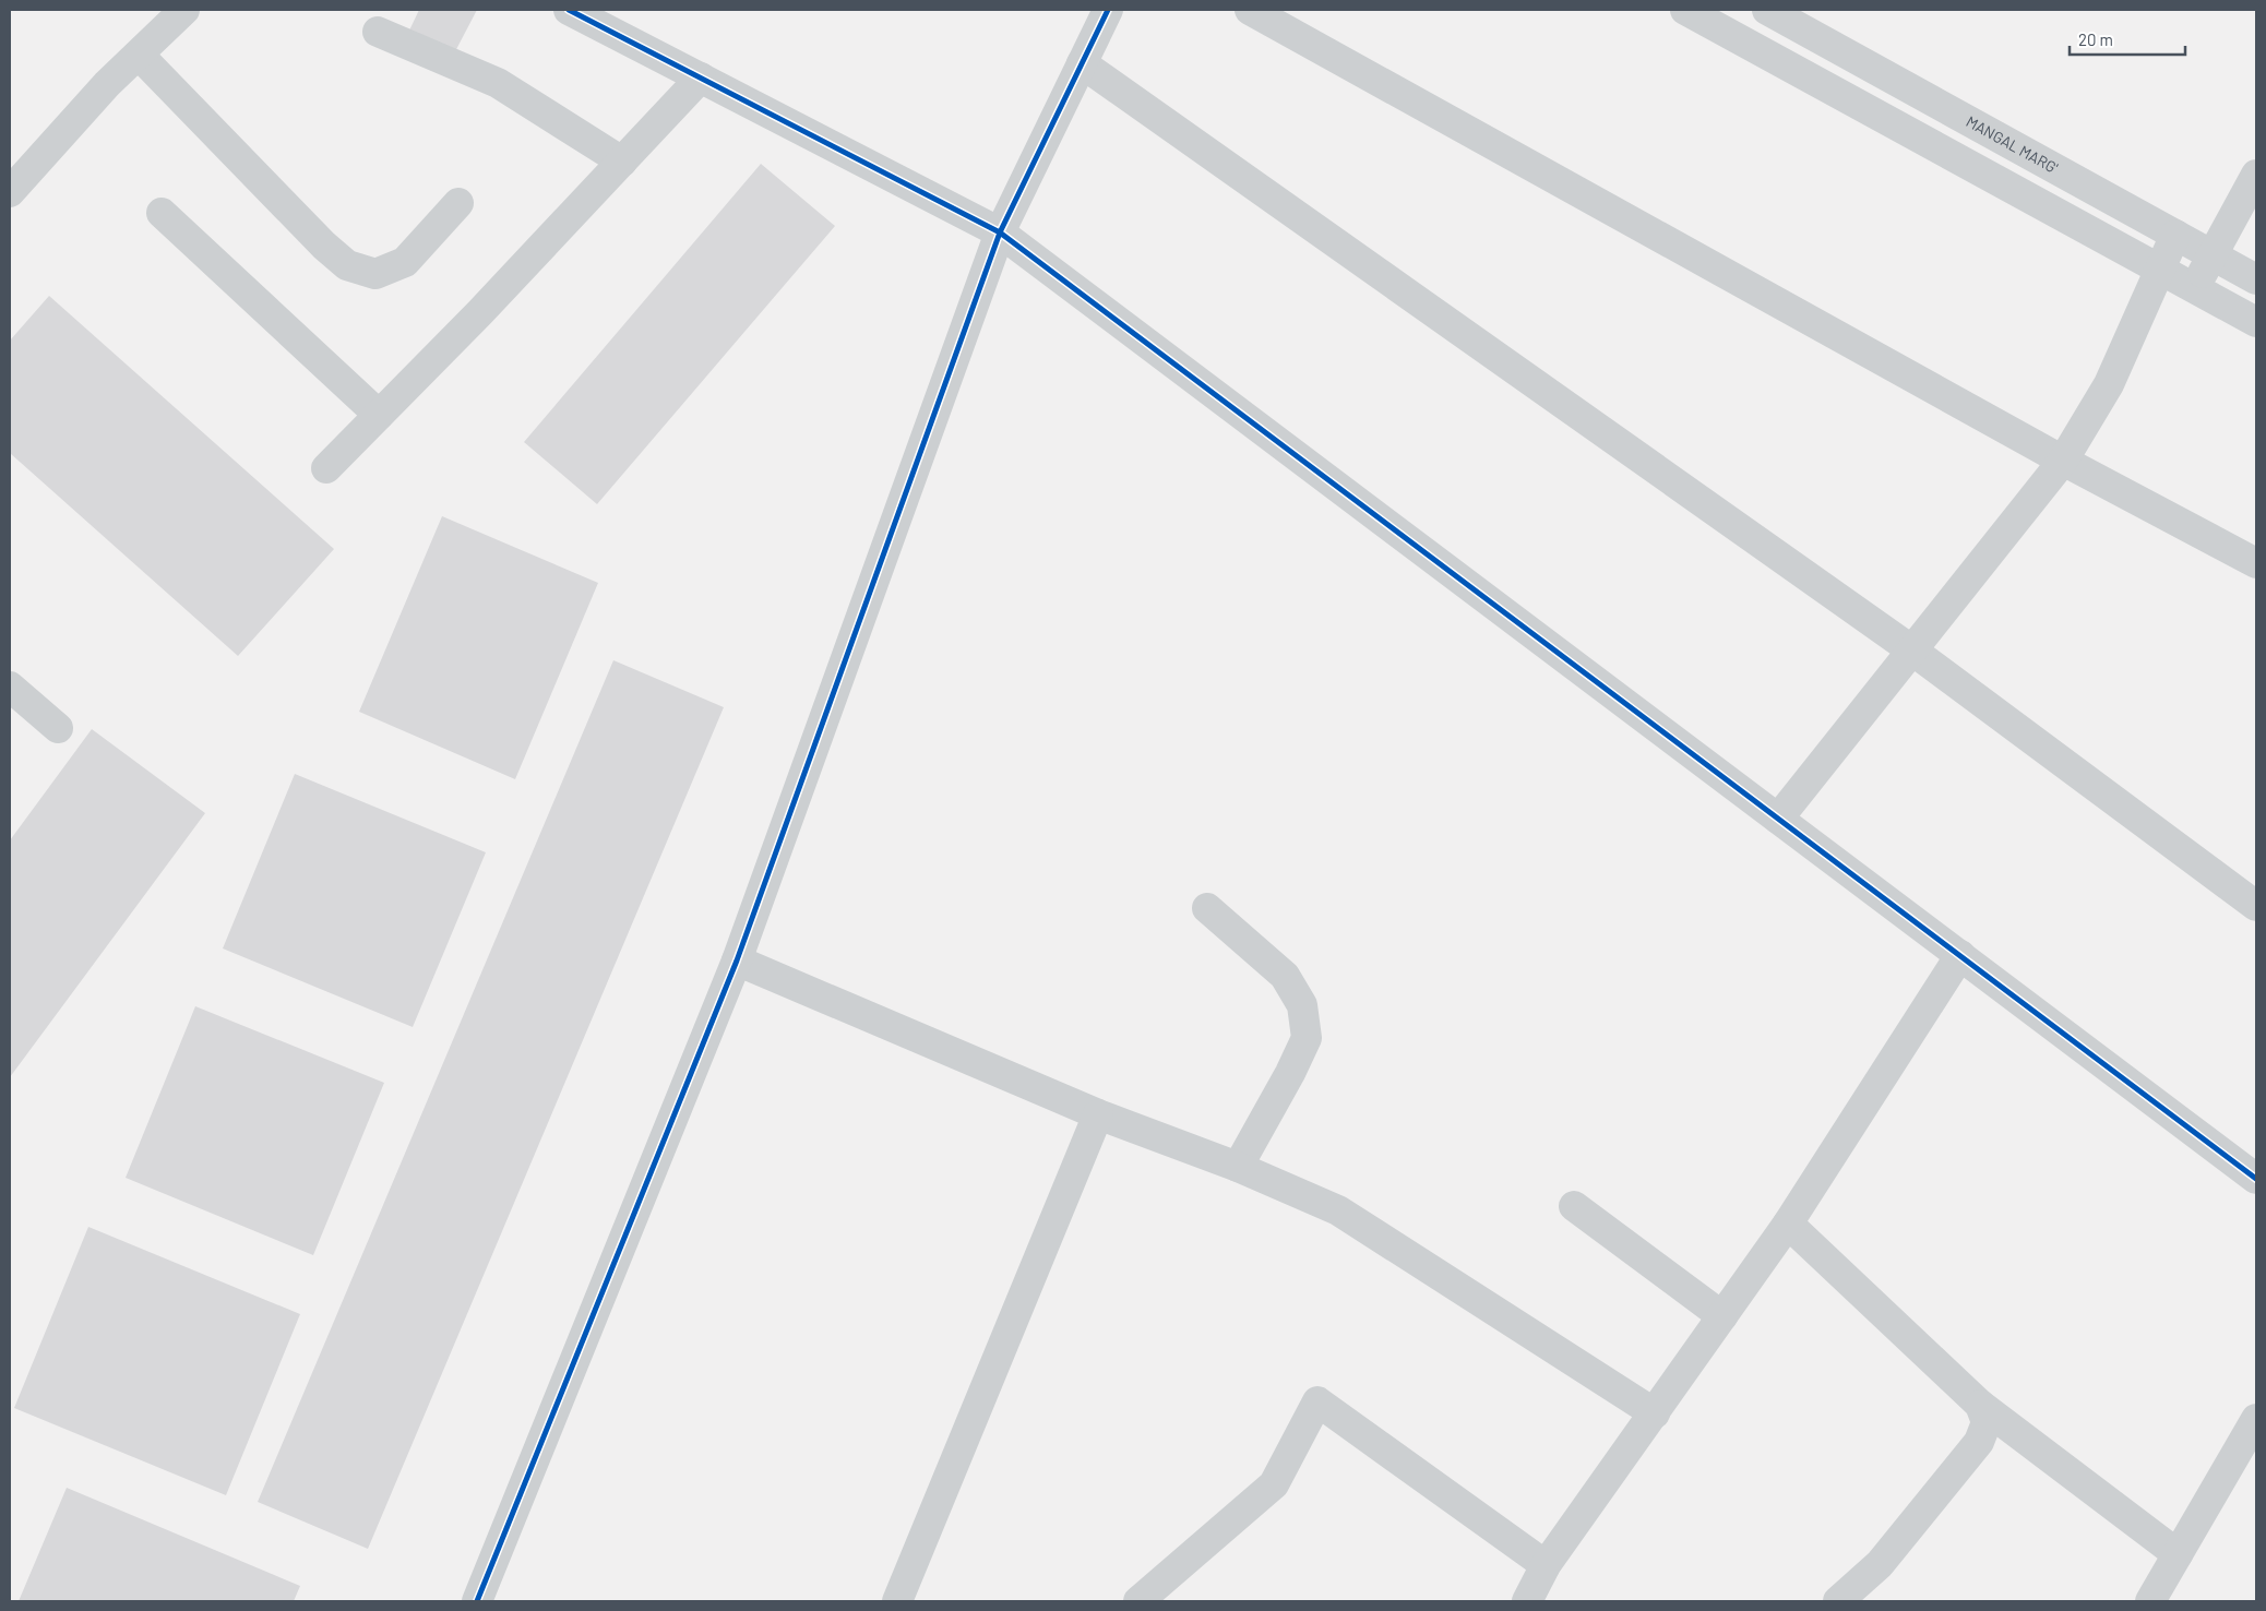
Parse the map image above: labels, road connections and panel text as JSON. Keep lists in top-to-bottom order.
{
  "streets": {
    "street": ["MANGAL MARG'"]
  },
  "scale_bar": "20 m"
}
